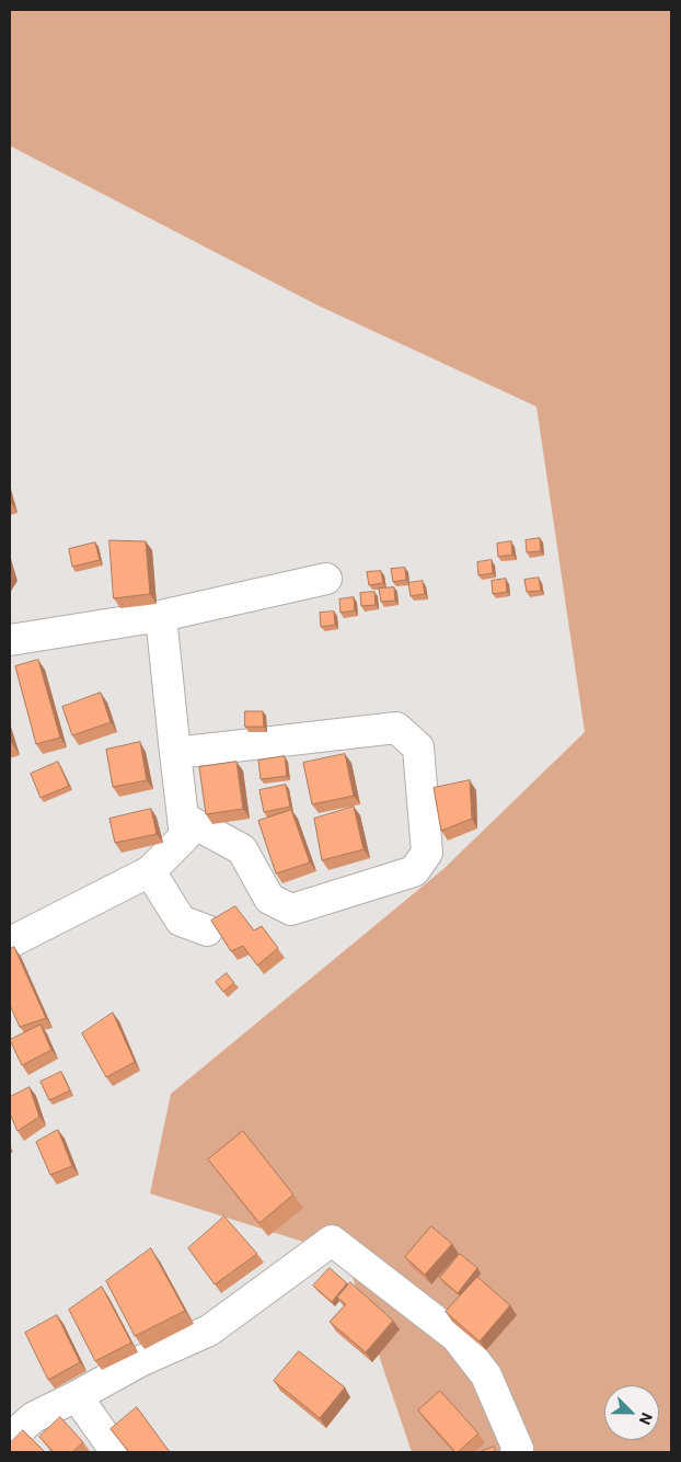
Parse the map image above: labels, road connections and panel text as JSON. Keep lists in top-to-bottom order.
{
  "north": "bottom right"
}
